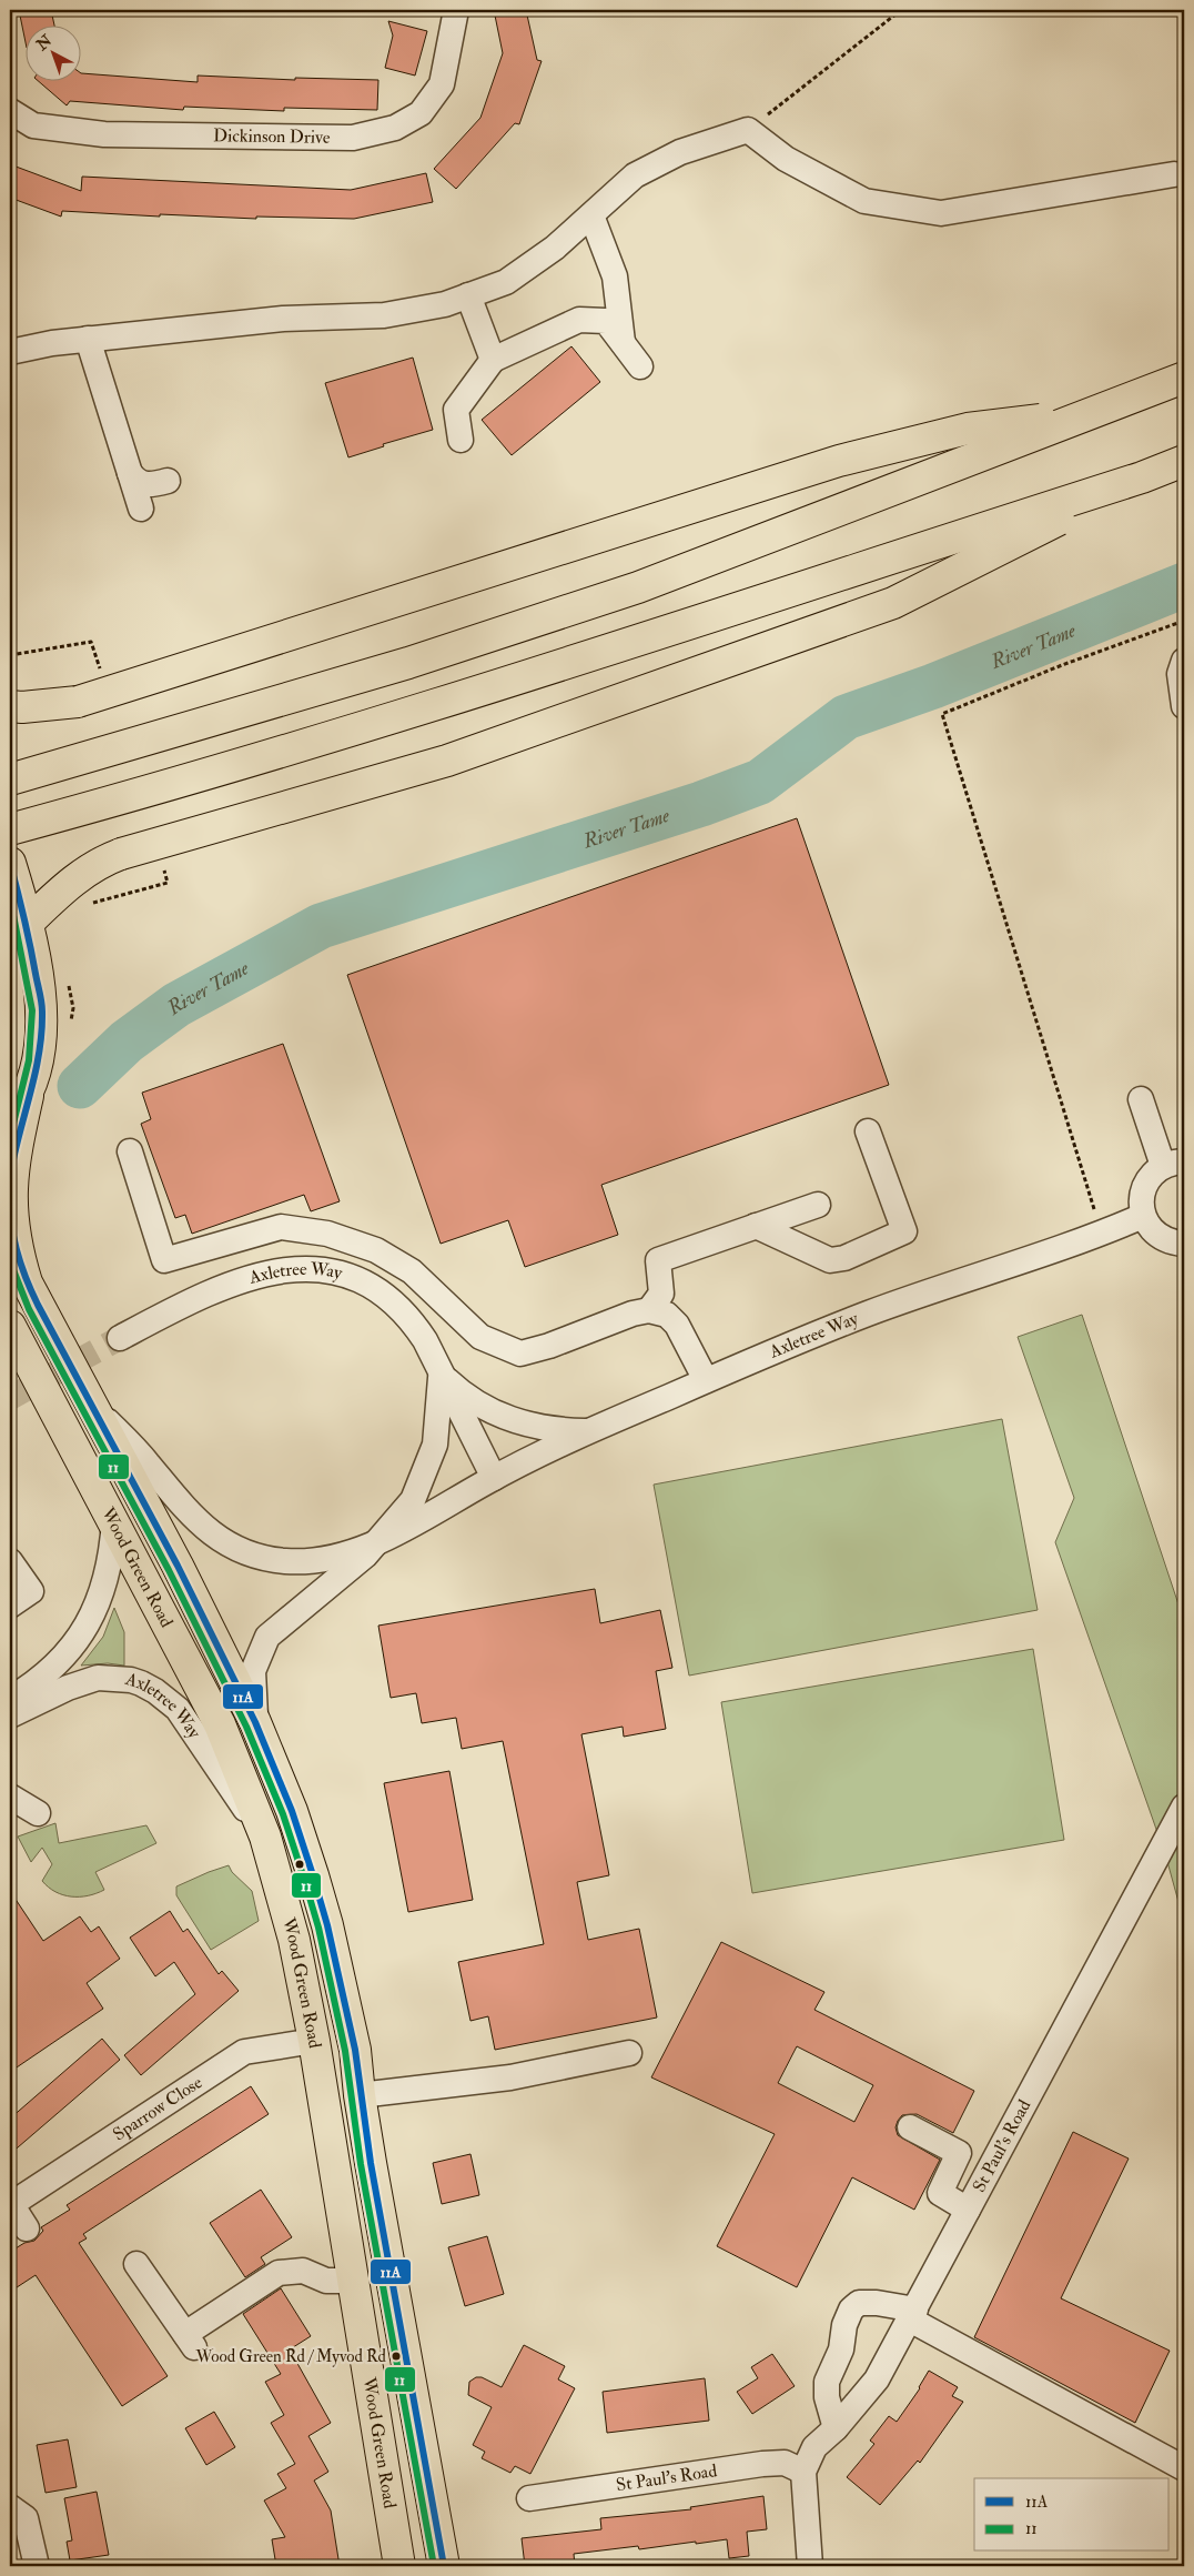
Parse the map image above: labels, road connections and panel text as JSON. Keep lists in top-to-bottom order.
{
  "streets": {
    "highway": ["Wood Green Road"],
    "street": [
      "Dickinson Drive",
      "Axletree Way",
      "Sparrow Close",
      "St Paul's Road"
    ]
  },
  "crossings": [
    ["Axletree Way", "Wood Green Road"],
    ["Wood Green Road", "Sparrow Close"]
  ],
  "water": ["River Tame"],
  "places": ["Wood Green Rd / Myvod Rd"],
  "lines": ["transit line 11A", "transit line 11"],
  "legend": ["11A", "11"],
  "north": "top left"
}
